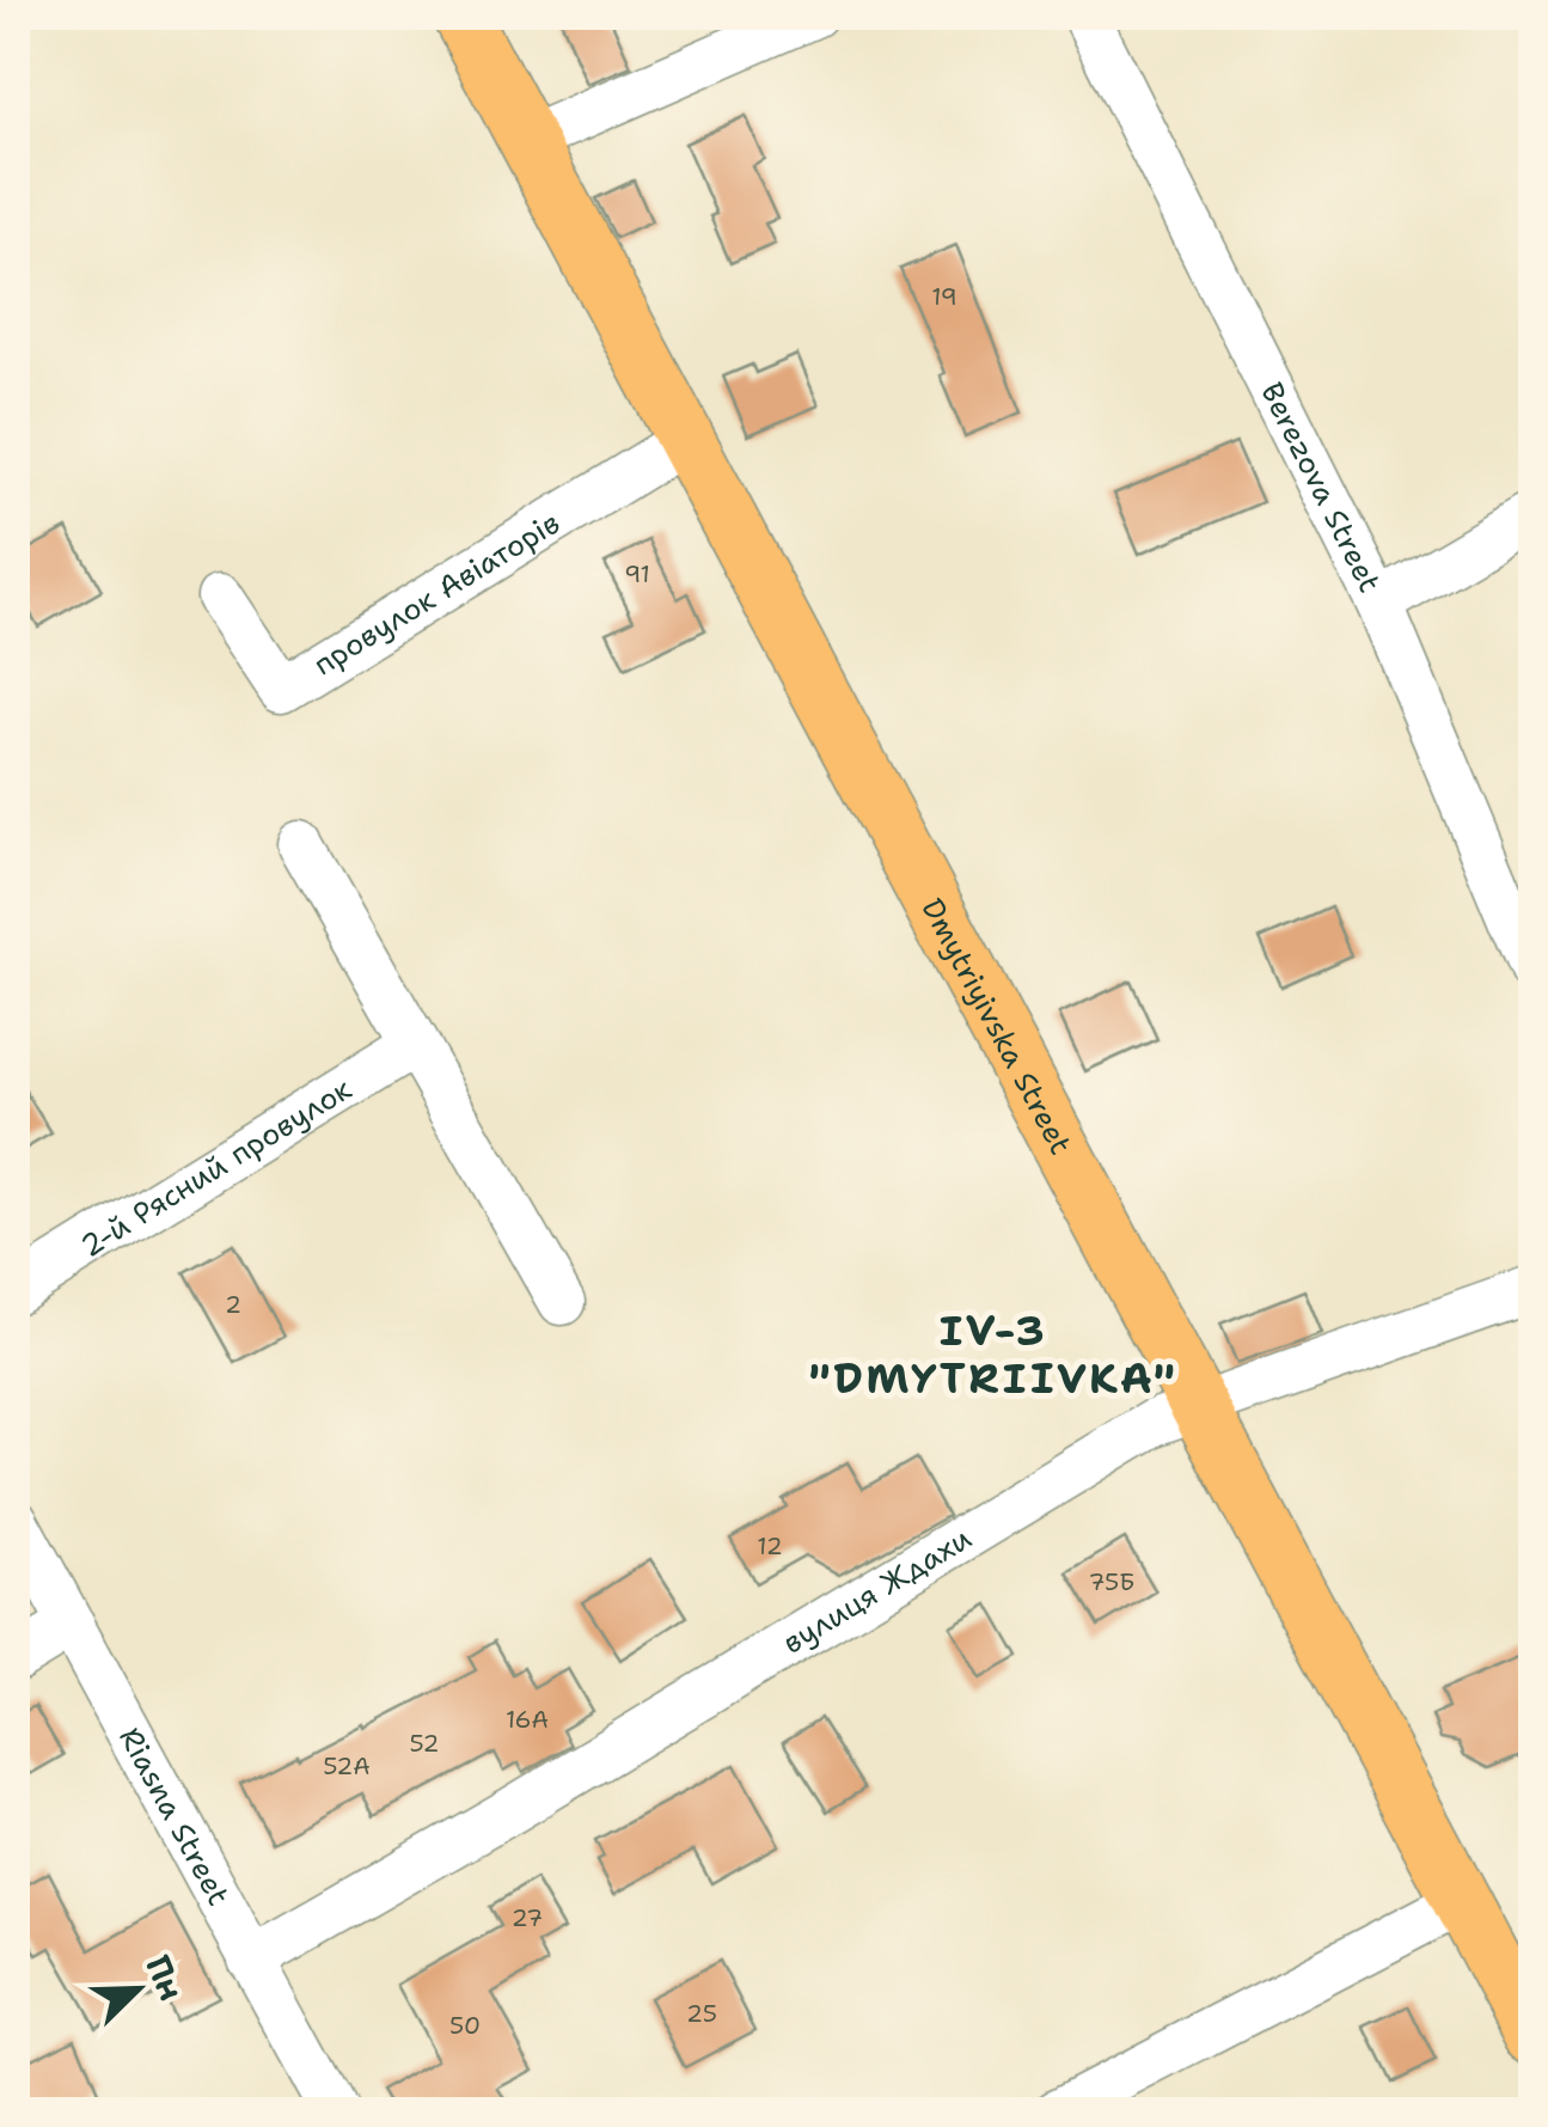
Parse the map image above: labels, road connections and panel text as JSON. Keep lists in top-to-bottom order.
{
  "streets": {
    "main road": ["Dmytriyivska Street"],
    "street": [
      "Berezova Street",
      "провулок Авіаторів",
      "2-й Рясний провулок",
      "вулиця Ждахи",
      "Riasna Street"
    ]
  },
  "crossings": [
    ["провулок Авіаторів", "Dmytriyivska Street"],
    ["Dmytriyivska Street", "вулиця Ждахи"],
    ["вулиця Ждахи", "Riasna Street"]
  ],
  "districts": ["IV-3 \"DMYTRIIVKA\""],
  "house_numbers": [
    "19",
    "91",
    "2",
    "12",
    "75Б",
    "16А",
    "52",
    "52А",
    "27",
    "25",
    "50"
  ],
  "north": "top right"
}
